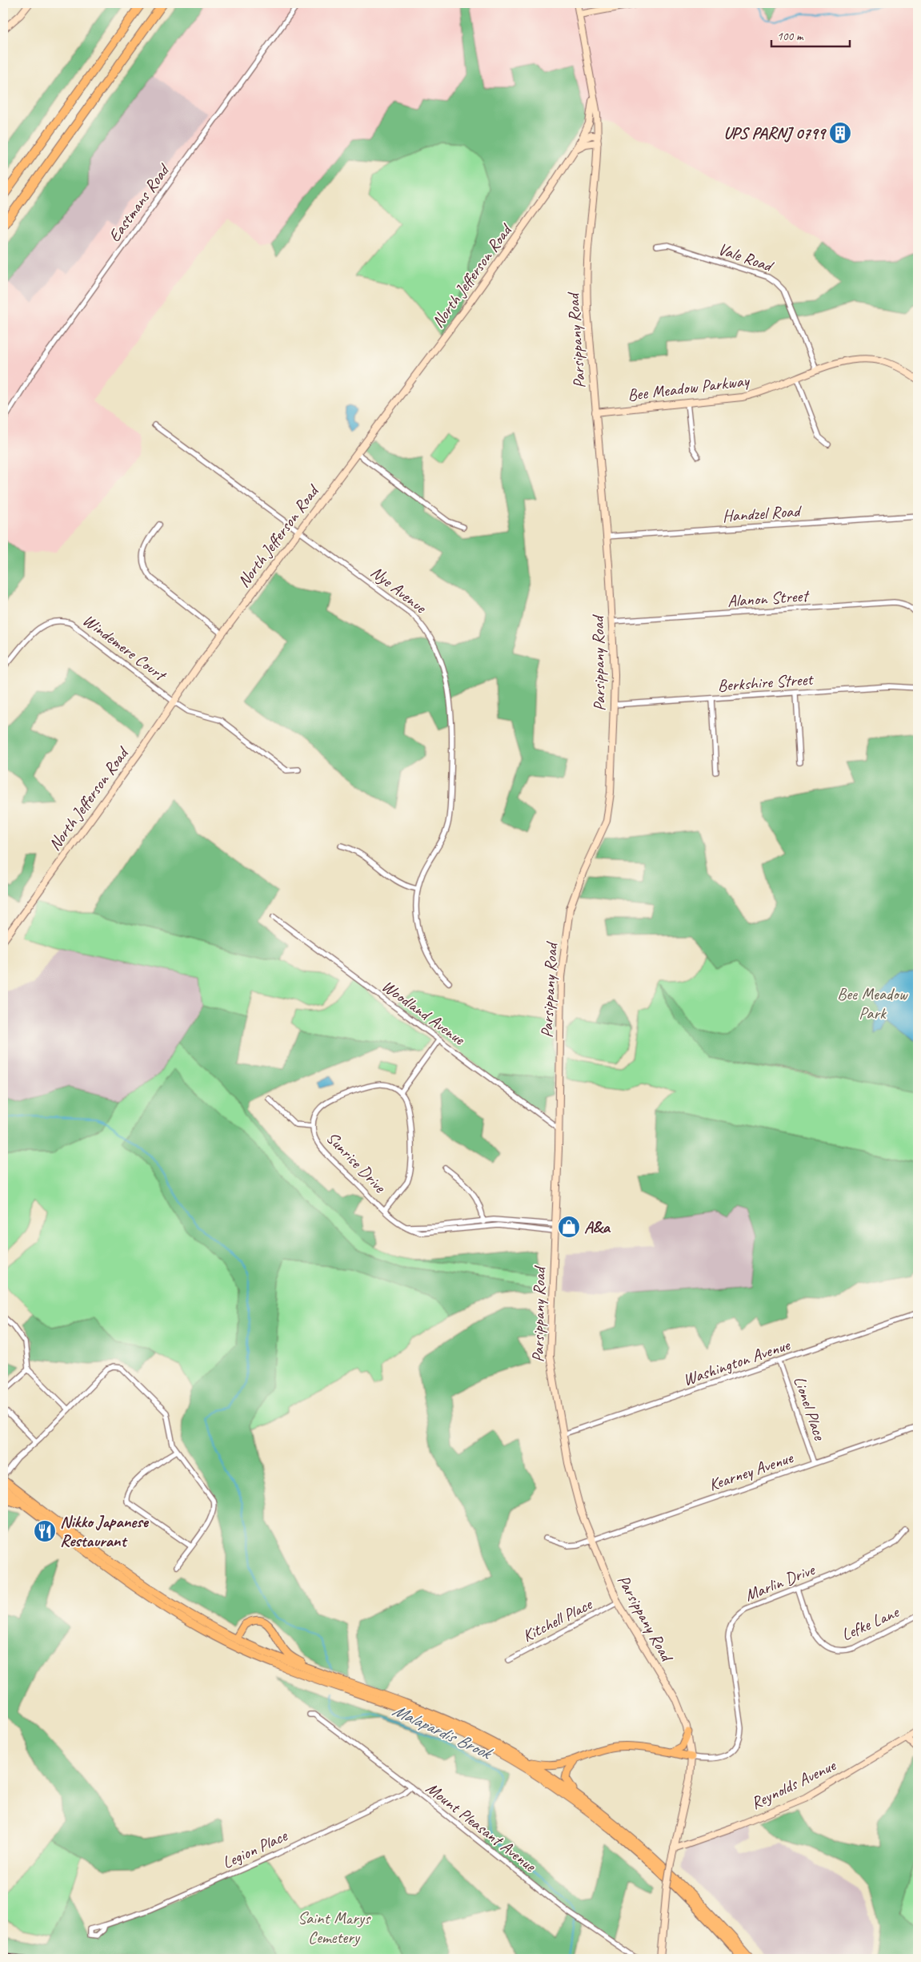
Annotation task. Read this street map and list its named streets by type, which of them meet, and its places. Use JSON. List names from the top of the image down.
{
  "streets": {
    "main road": [
      "North Jefferson Road",
      "Parsippany Road",
      "Bee Meadow Parkway",
      "Reynolds Avenue"
    ],
    "street": [
      "Eastmans Road",
      "Vale Road",
      "Handzel Road",
      "Nye Avenue",
      "Alanon Street",
      "Windemere Court",
      "Berkshire Street",
      "Woodland Avenue",
      "Sunrise Drive",
      "Washington Avenue",
      "Lionel Place",
      "Kearney Avenue",
      "Marlin Drive",
      "Kitchell Place",
      "Lefke Lane",
      "Mount Pleasant Avenue",
      "Legion Place"
    ]
  },
  "crossings": [
    ["Vale Road", "Bee Meadow Parkway"],
    ["North Jefferson Road", "Parsippany Road"],
    ["North Jefferson Road", "Nye Avenue"],
    ["North Jefferson Road", "Windemere Court"],
    ["Parsippany Road", "Bee Meadow Parkway"],
    ["Parsippany Road", "Handzel Road"],
    ["Parsippany Road", "Alanon Street"],
    ["Parsippany Road", "Berkshire Street"],
    ["Parsippany Road", "Woodland Avenue"],
    ["Parsippany Road", "Sunrise Drive"],
    ["Parsippany Road", "Washington Avenue"],
    ["Parsippany Road", "Kearney Avenue"],
    ["Parsippany Road", "Marlin Drive"],
    ["Parsippany Road", "Kitchell Place"],
    ["Parsippany Road", "Reynolds Avenue"],
    ["Washington Avenue", "Lionel Place"],
    ["Lionel Place", "Kearney Avenue"],
    ["Marlin Drive", "Lefke Lane"],
    ["Mount Pleasant Avenue", "Legion Place"]
  ],
  "water": ["Malapardis Brook"],
  "parks": ["Bee Meadow Park", "Saint Marys Cemetery"],
  "places": {
    "building": ["UPS PARNJ 0799"],
    "shop": ["A&a"],
    "restaurant": ["Nikko Japanese Restaurant"]
  },
  "scale_bar": "100 m"
}
